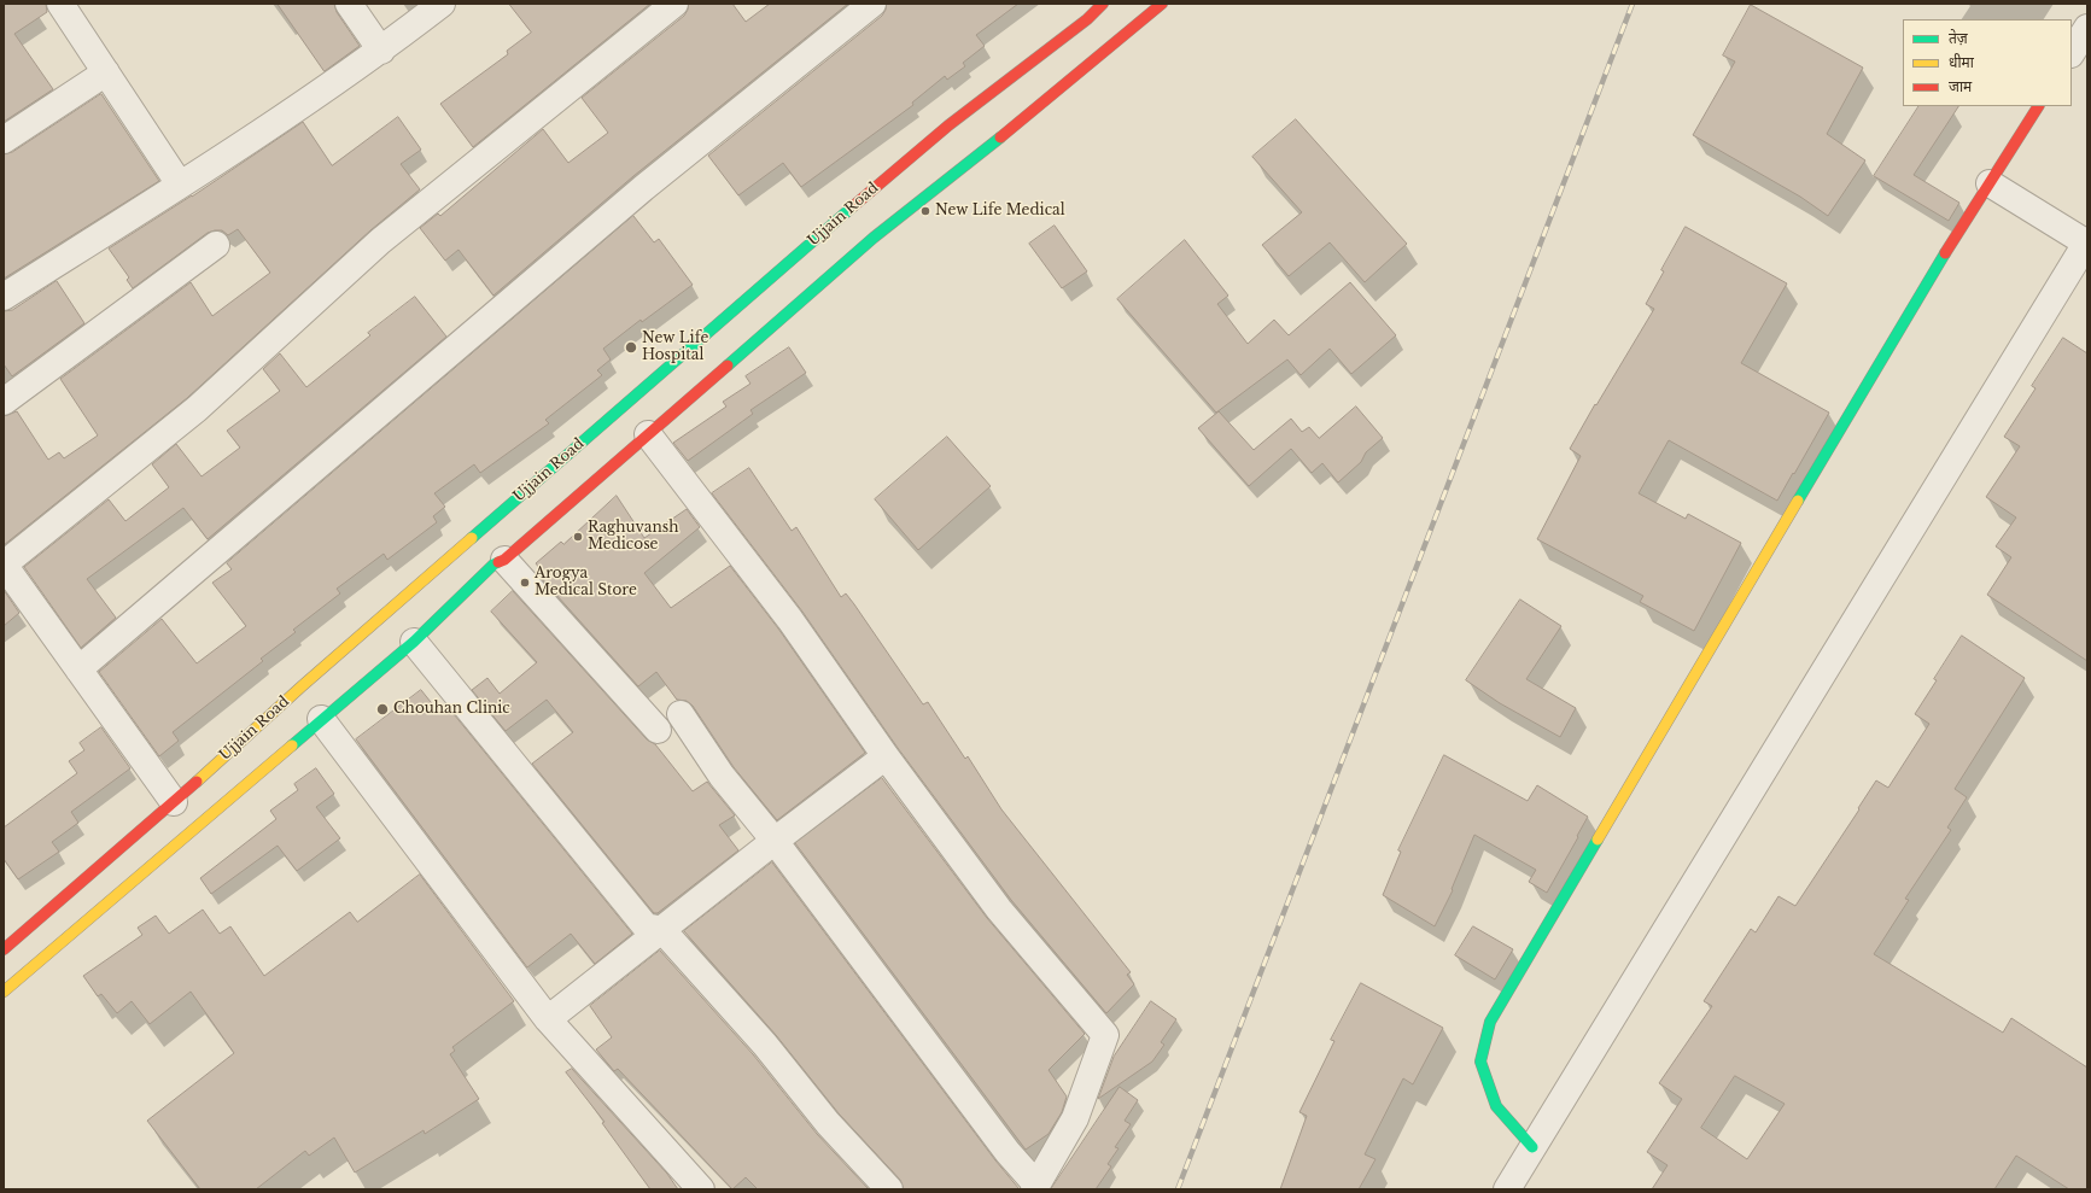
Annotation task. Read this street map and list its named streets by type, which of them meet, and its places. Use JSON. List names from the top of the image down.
{
  "streets": {
    "main road": ["Ujjain Road"]
  },
  "places": [
    "New Life Medical",
    "New Life Hospital",
    "Raghuvansh Medicose",
    "Arogya Medical Store",
    "Chouhan Clinic"
  ],
  "legend": ["तेज़", "धीमा", "जाम"]
}
